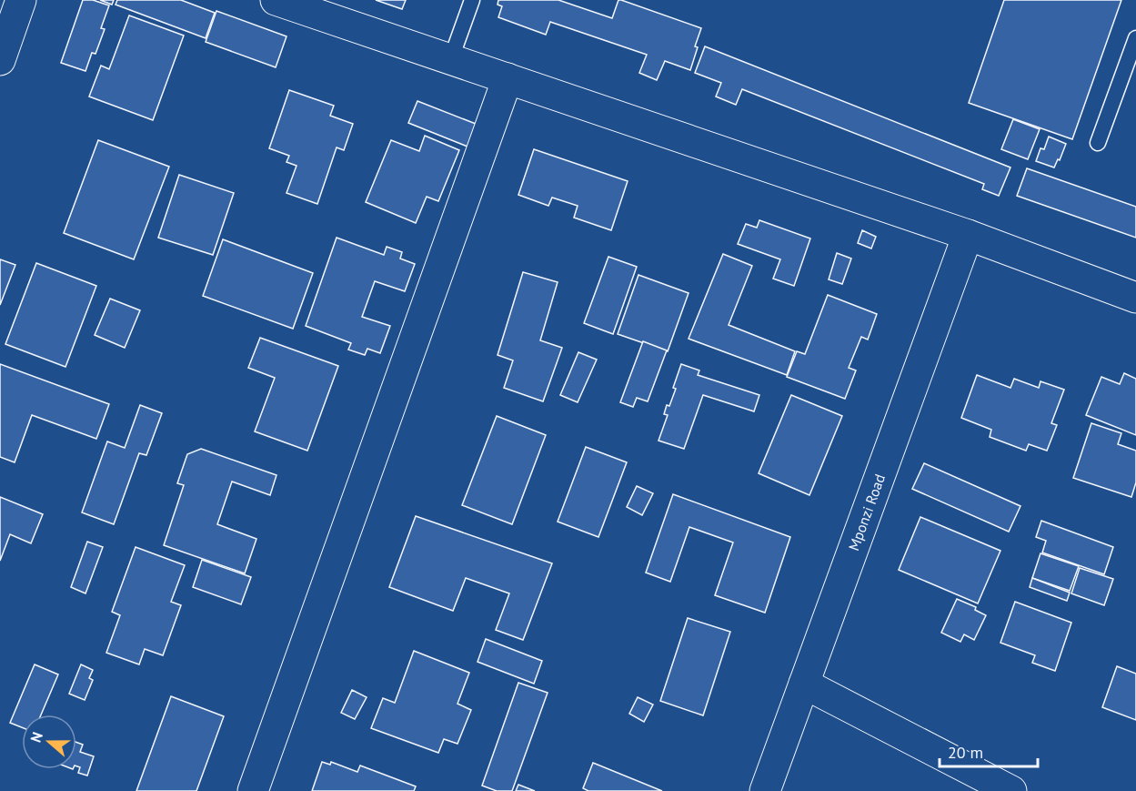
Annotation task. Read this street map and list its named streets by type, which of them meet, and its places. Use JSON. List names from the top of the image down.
{
  "streets": {
    "street": ["Mponzi Road"]
  },
  "scale_bar": "20 m",
  "north": "left"
}
